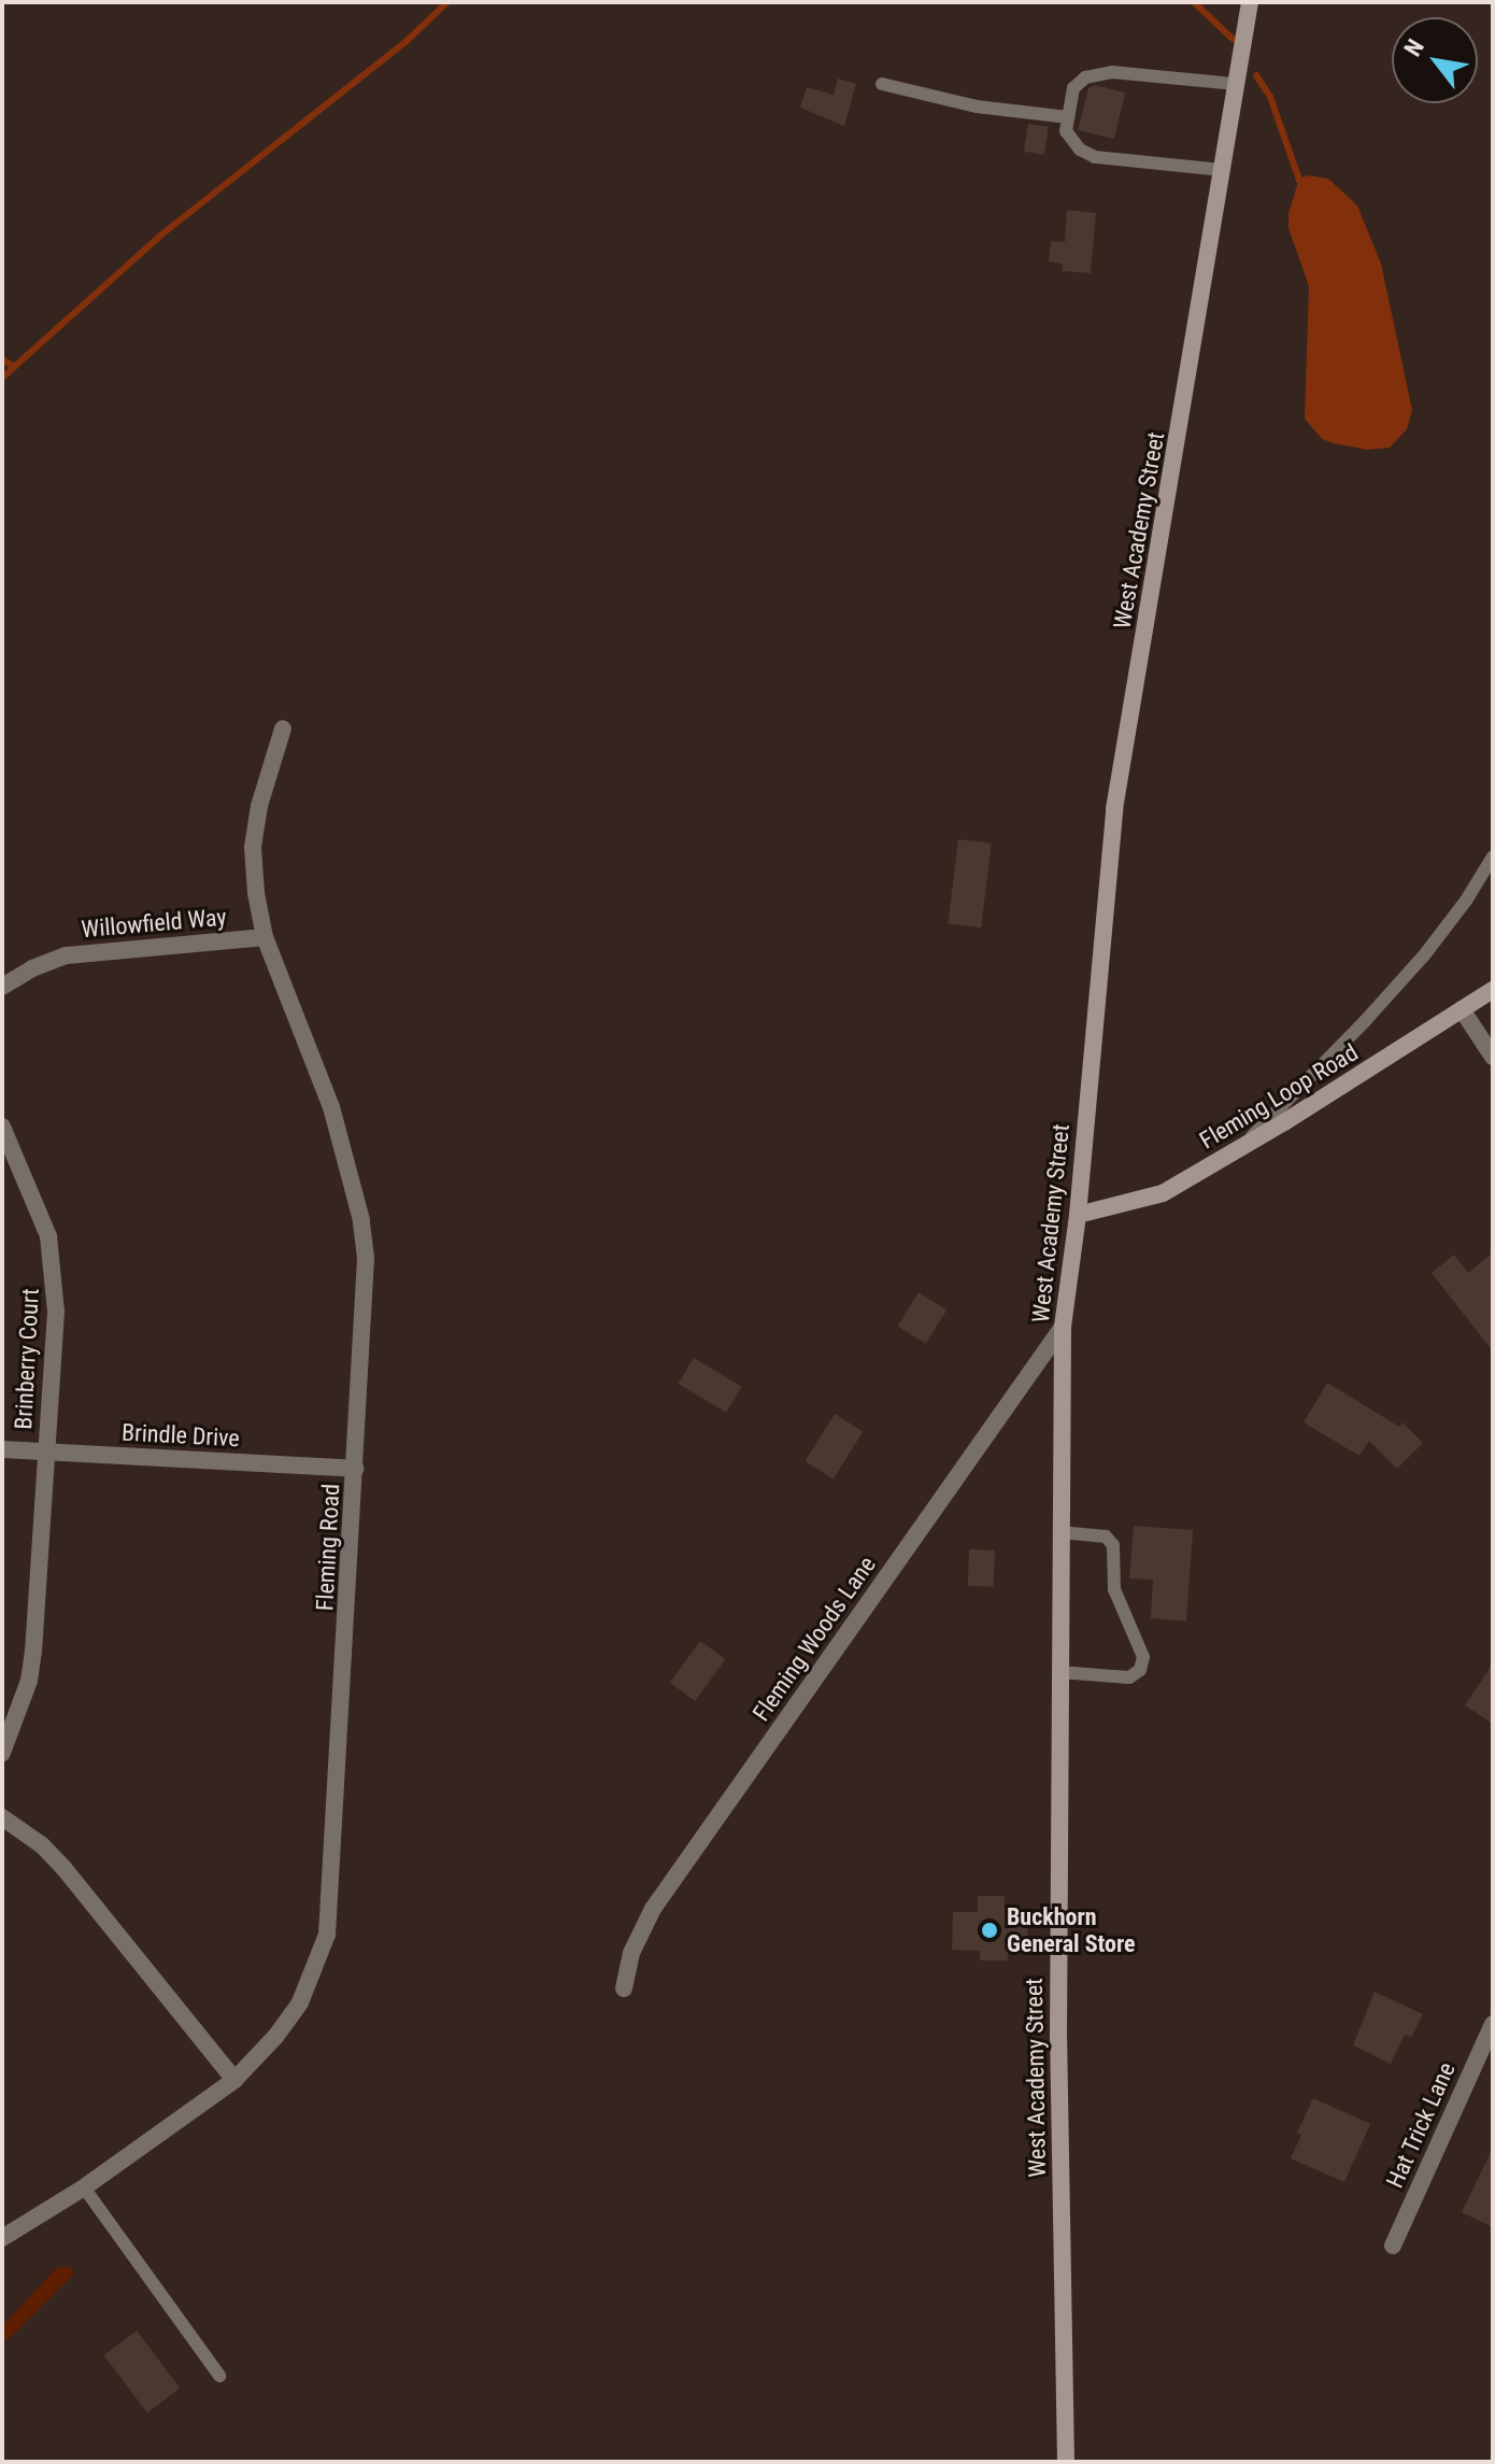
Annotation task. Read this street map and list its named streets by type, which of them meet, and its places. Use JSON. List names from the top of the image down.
{
  "streets": {
    "main road": ["West Academy Street", "Fleming Loop Road"],
    "street": [
      "Willowfield Way",
      "Brinberry Court",
      "Brindle Drive",
      "Fleming Road",
      "Fleming Woods Lane",
      "Hat Trick Lane"
    ]
  },
  "crossings": [
    ["West Academy Street", "Fleming Loop Road"],
    ["West Academy Street", "Fleming Woods Lane"],
    ["Willowfield Way", "Fleming Road"],
    ["Brinberry Court", "Brindle Drive"],
    ["Brindle Drive", "Fleming Road"]
  ],
  "places": ["Buckhorn General Store"],
  "north": "top left"
}
